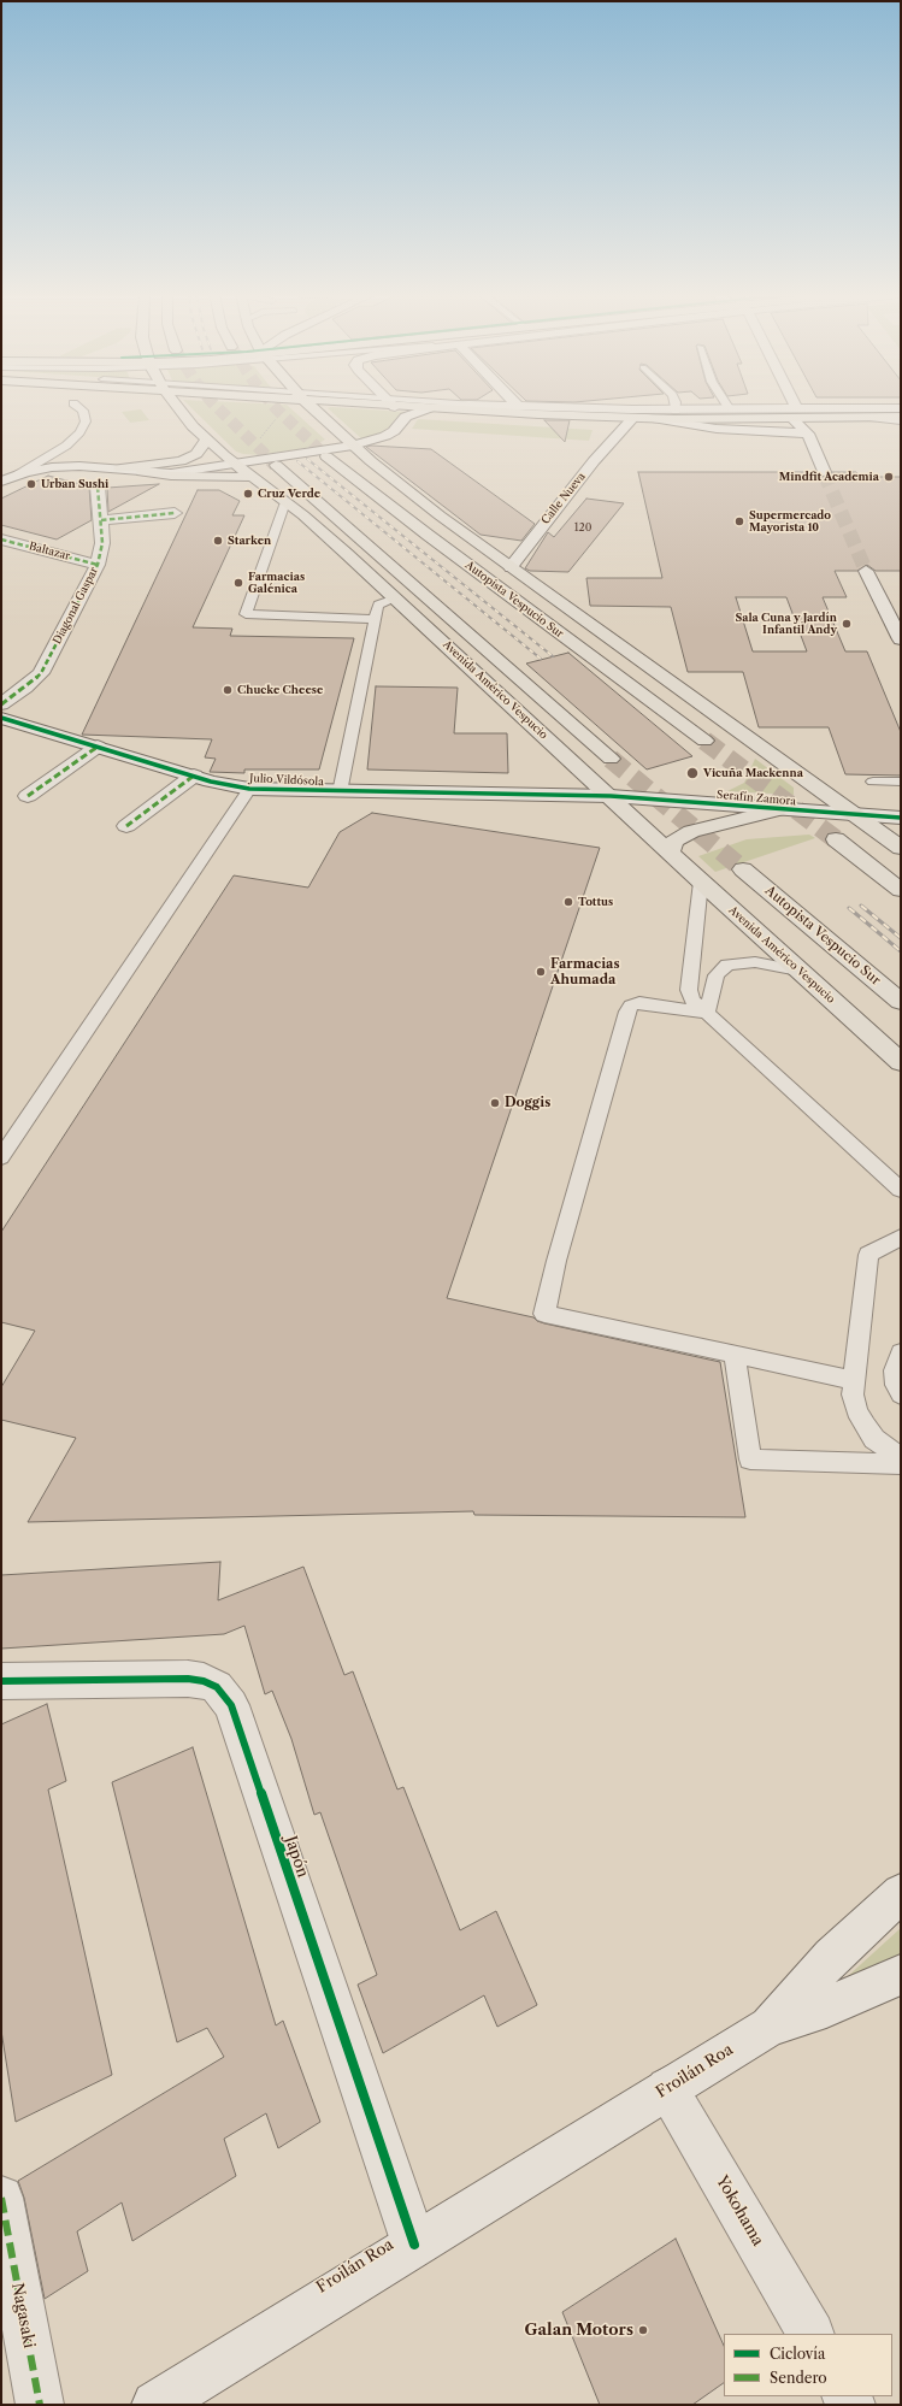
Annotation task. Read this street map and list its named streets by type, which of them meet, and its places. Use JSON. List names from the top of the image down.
{
  "streets": {
    "main road": ["Autopista Vespucio Sur", "Avenida Américo Vespucio"],
    "street": [
      "Calle Nueva",
      "Baltazar",
      "Diagonal Gaspar",
      "Julio Vildósola",
      "Serafín Zamora",
      "Japón",
      "Froilán Roa",
      "Yokohama",
      "Nagasaki"
    ]
  },
  "crossings": [
    ["Baltazar", "Diagonal Gaspar"],
    ["Diagonal Gaspar", "Julio Vildósola"],
    ["Avenida Américo Vespucio", "Julio Vildósola"],
    ["Avenida Américo Vespucio", "Serafín Zamora"],
    ["Julio Vildósola", "Serafín Zamora"],
    ["Japón", "Froilán Roa"],
    ["Froilán Roa", "Yokohama"]
  ],
  "places": [
    "Mindfit Academia",
    "Urban Sushi",
    "Cruz Verde",
    "Supermercado Mayorista 10",
    "Starken",
    "Farmacias Galénica",
    "Sala Cuna y Jardín Infantil Andy",
    "Chucke Cheese",
    "Vicuña Mackenna",
    "Tottus",
    "Farmacias Ahumada",
    "Doggis",
    "Galan Motors"
  ],
  "house_numbers": ["120"],
  "legend": ["Ciclovía", "Sendero"]
}
